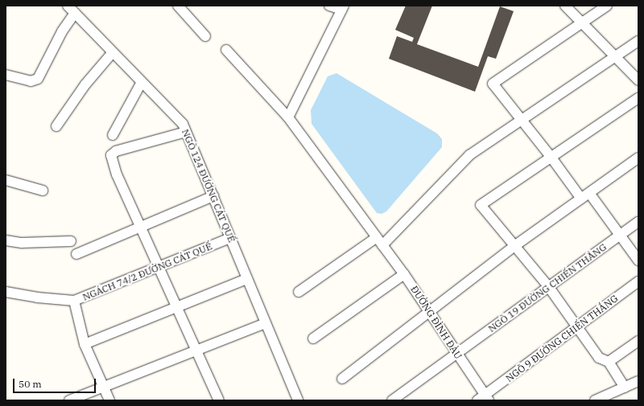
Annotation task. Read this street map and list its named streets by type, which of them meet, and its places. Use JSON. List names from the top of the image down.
{
  "streets": {
    "street": [
      "NGÕ 124 ĐƯỜNG CÁT QUẾ",
      "NGÁCH 74/2 ĐƯỜNG CÁT QUẾ",
      "NGÕ 19 ĐƯỜNG CHIẾN THẮNG",
      "ĐƯỜNG ĐÌNH ĐÀU",
      "NGÕ 9 ĐƯỜNG CHIẾN THẮNG"
    ]
  },
  "crossings": [
    ["NGÕ 124 ĐƯỜNG CÁT QUẾ", "NGÁCH 74/2 ĐƯỜNG CÁT QUẾ"],
    ["NGÕ 19 ĐƯỜNG CHIẾN THẮNG", "ĐƯỜNG ĐÌNH ĐÀU"],
    ["ĐƯỜNG ĐÌNH ĐÀU", "NGÕ 9 ĐƯỜNG CHIẾN THẮNG"]
  ],
  "scale_bar": "50 m"
}
